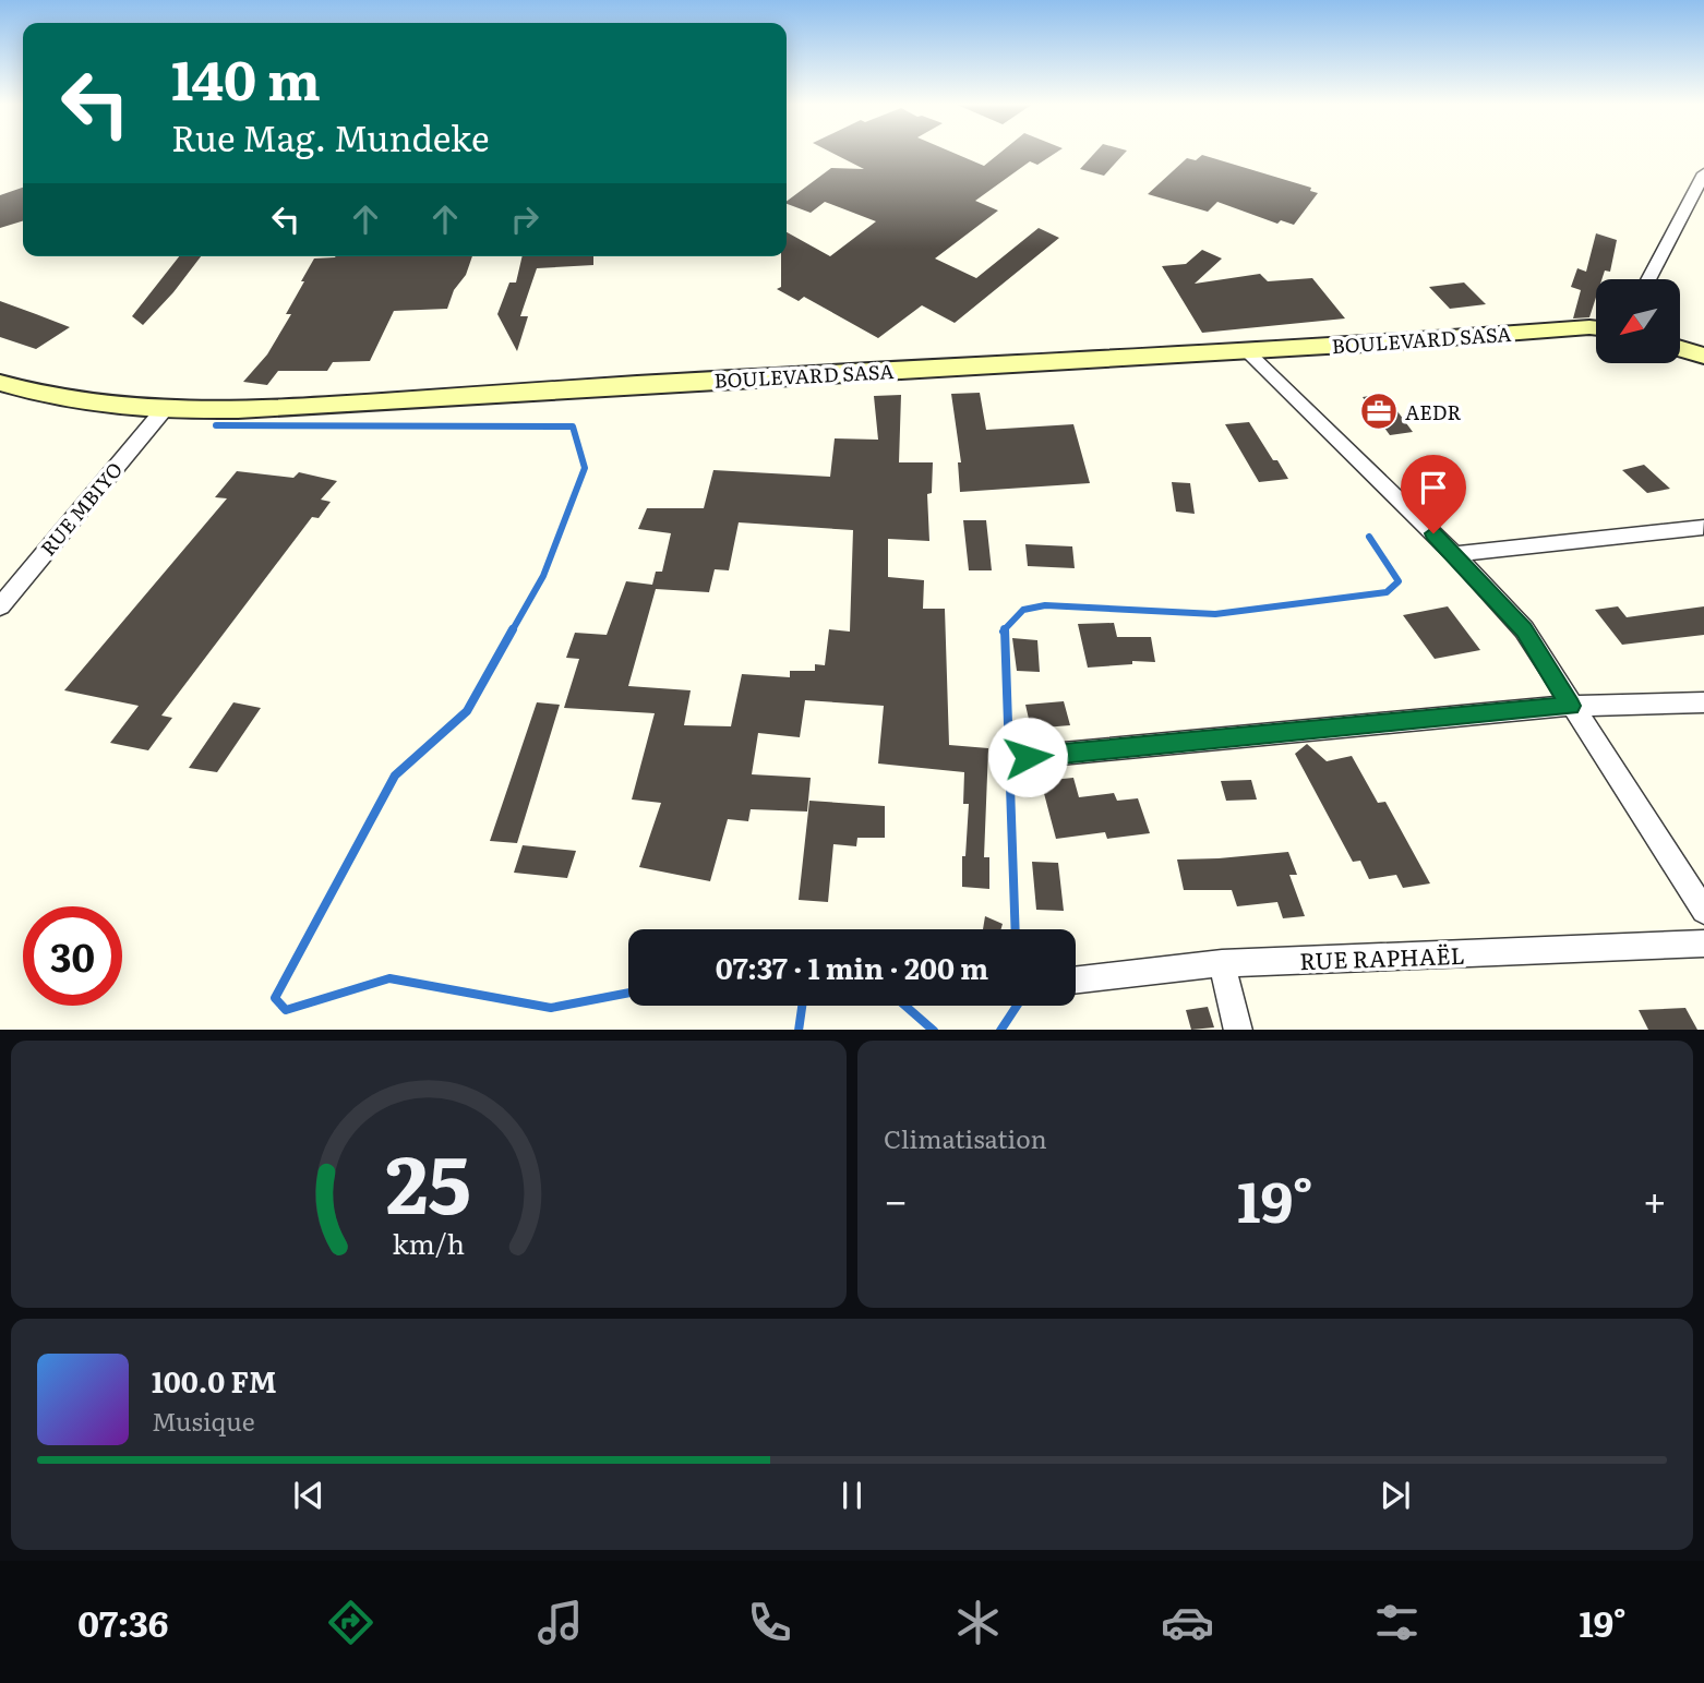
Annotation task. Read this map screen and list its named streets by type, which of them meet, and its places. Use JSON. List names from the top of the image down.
{
  "streets": {
    "street": ["BOULEVARD SASA", "RUE MBIYO", "RUE RAPHAËL"]
  },
  "crossings": [
    ["BOULEVARD SASA", "RUE MBIYO"]
  ],
  "places": {
    "office": ["AEDR"]
  },
  "north": "bottom left",
  "page": {
    "turn": ["140 m", "Rue Mag. Mundeke"],
    "limit": "30",
    "trip": "07:37 · 1 min · 200 m",
    "tile": "Climatisation",
    "heat": ["−", "19°", "+"],
    "song": ["100.0 FM", "Musique"],
    "tabs": ["07:36", "19°"],
    "gauge": ["25", "km/h"]
  }
}
